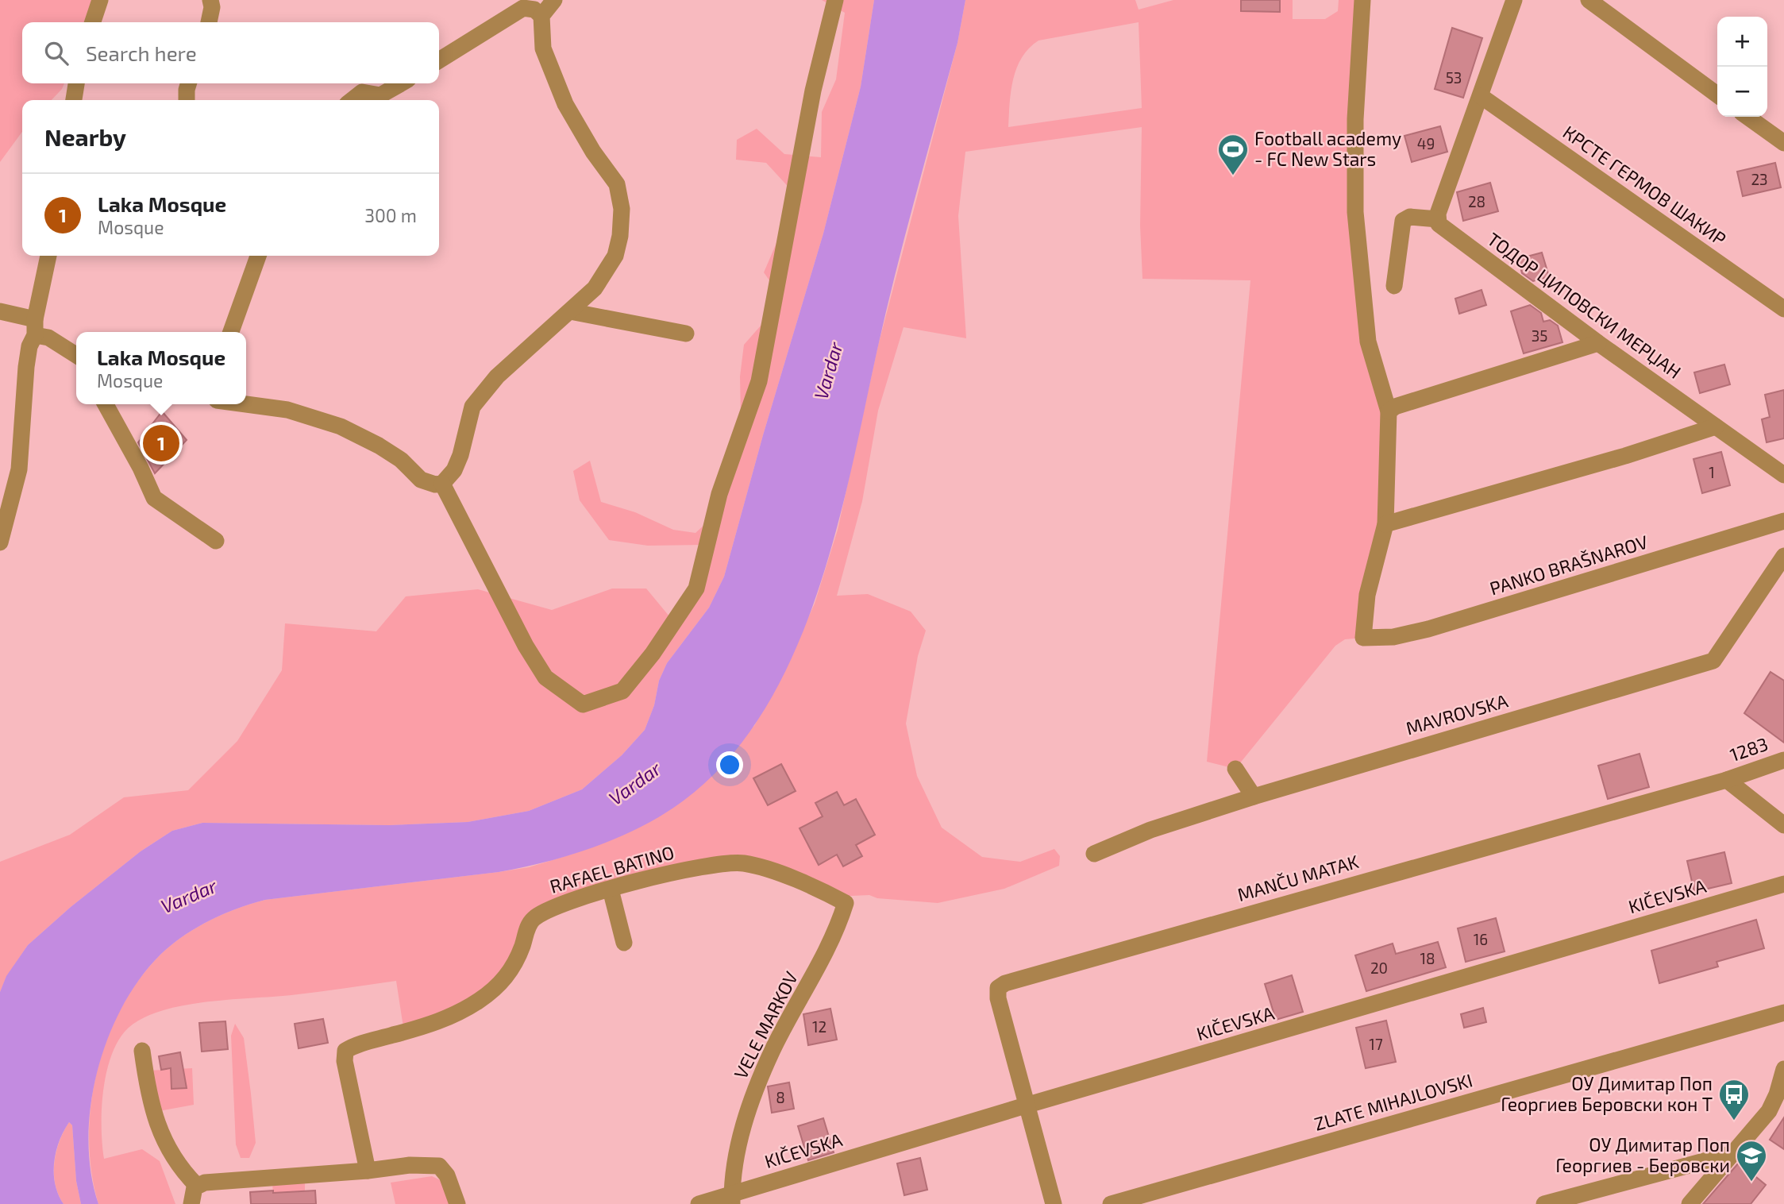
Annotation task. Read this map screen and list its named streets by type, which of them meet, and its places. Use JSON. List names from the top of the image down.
{
  "streets": {
    "street": [
      "КРСТЕ ГЕРМОВ ШАКИР",
      "ТОДОР ЦИПОВСКИ МЕРЏАН",
      "PANKO BRAŠNAROV",
      "MAVROVSKA",
      "1283",
      "RAFAEL BATINO",
      "MANČU MATAK",
      "KIČEVSKA",
      "VELE MARKOV",
      "ZLATE MIHAJLOVSKI"
    ]
  },
  "crossings": [
    ["1283", "MANČU MATAK"],
    ["RAFAEL BATINO", "VELE MARKOV"],
    ["MANČU MATAK", "KIČEVSKA"],
    ["KIČEVSKA", "VELE MARKOV"]
  ],
  "water": ["Vardar"],
  "places": {
    "sports": ["Football academy - FC New Stars"],
    "bus stop": ["ОУ Димитар Поп Георгиев Беровски кон Т"],
    "school or university": ["ОУ Димитар Поп Георгиев - Беровски"]
  },
  "house_numbers": [
    "53",
    "49",
    "23",
    "28",
    "35",
    "1",
    "16",
    "18",
    "20",
    "12",
    "17",
    "8"
  ],
  "page": {
    "map_buttons": ["+", "−"],
    "search": "Search here",
    "heading": "Nearby",
    "list": [
      {
        "mark": "1",
        "name": "Laka Mosque",
        "note": "Mosque",
        "value": "300 m"
      }
    ],
    "popup": ["Laka Mosque", "Mosque"],
    "pins": "1"
  }
}
